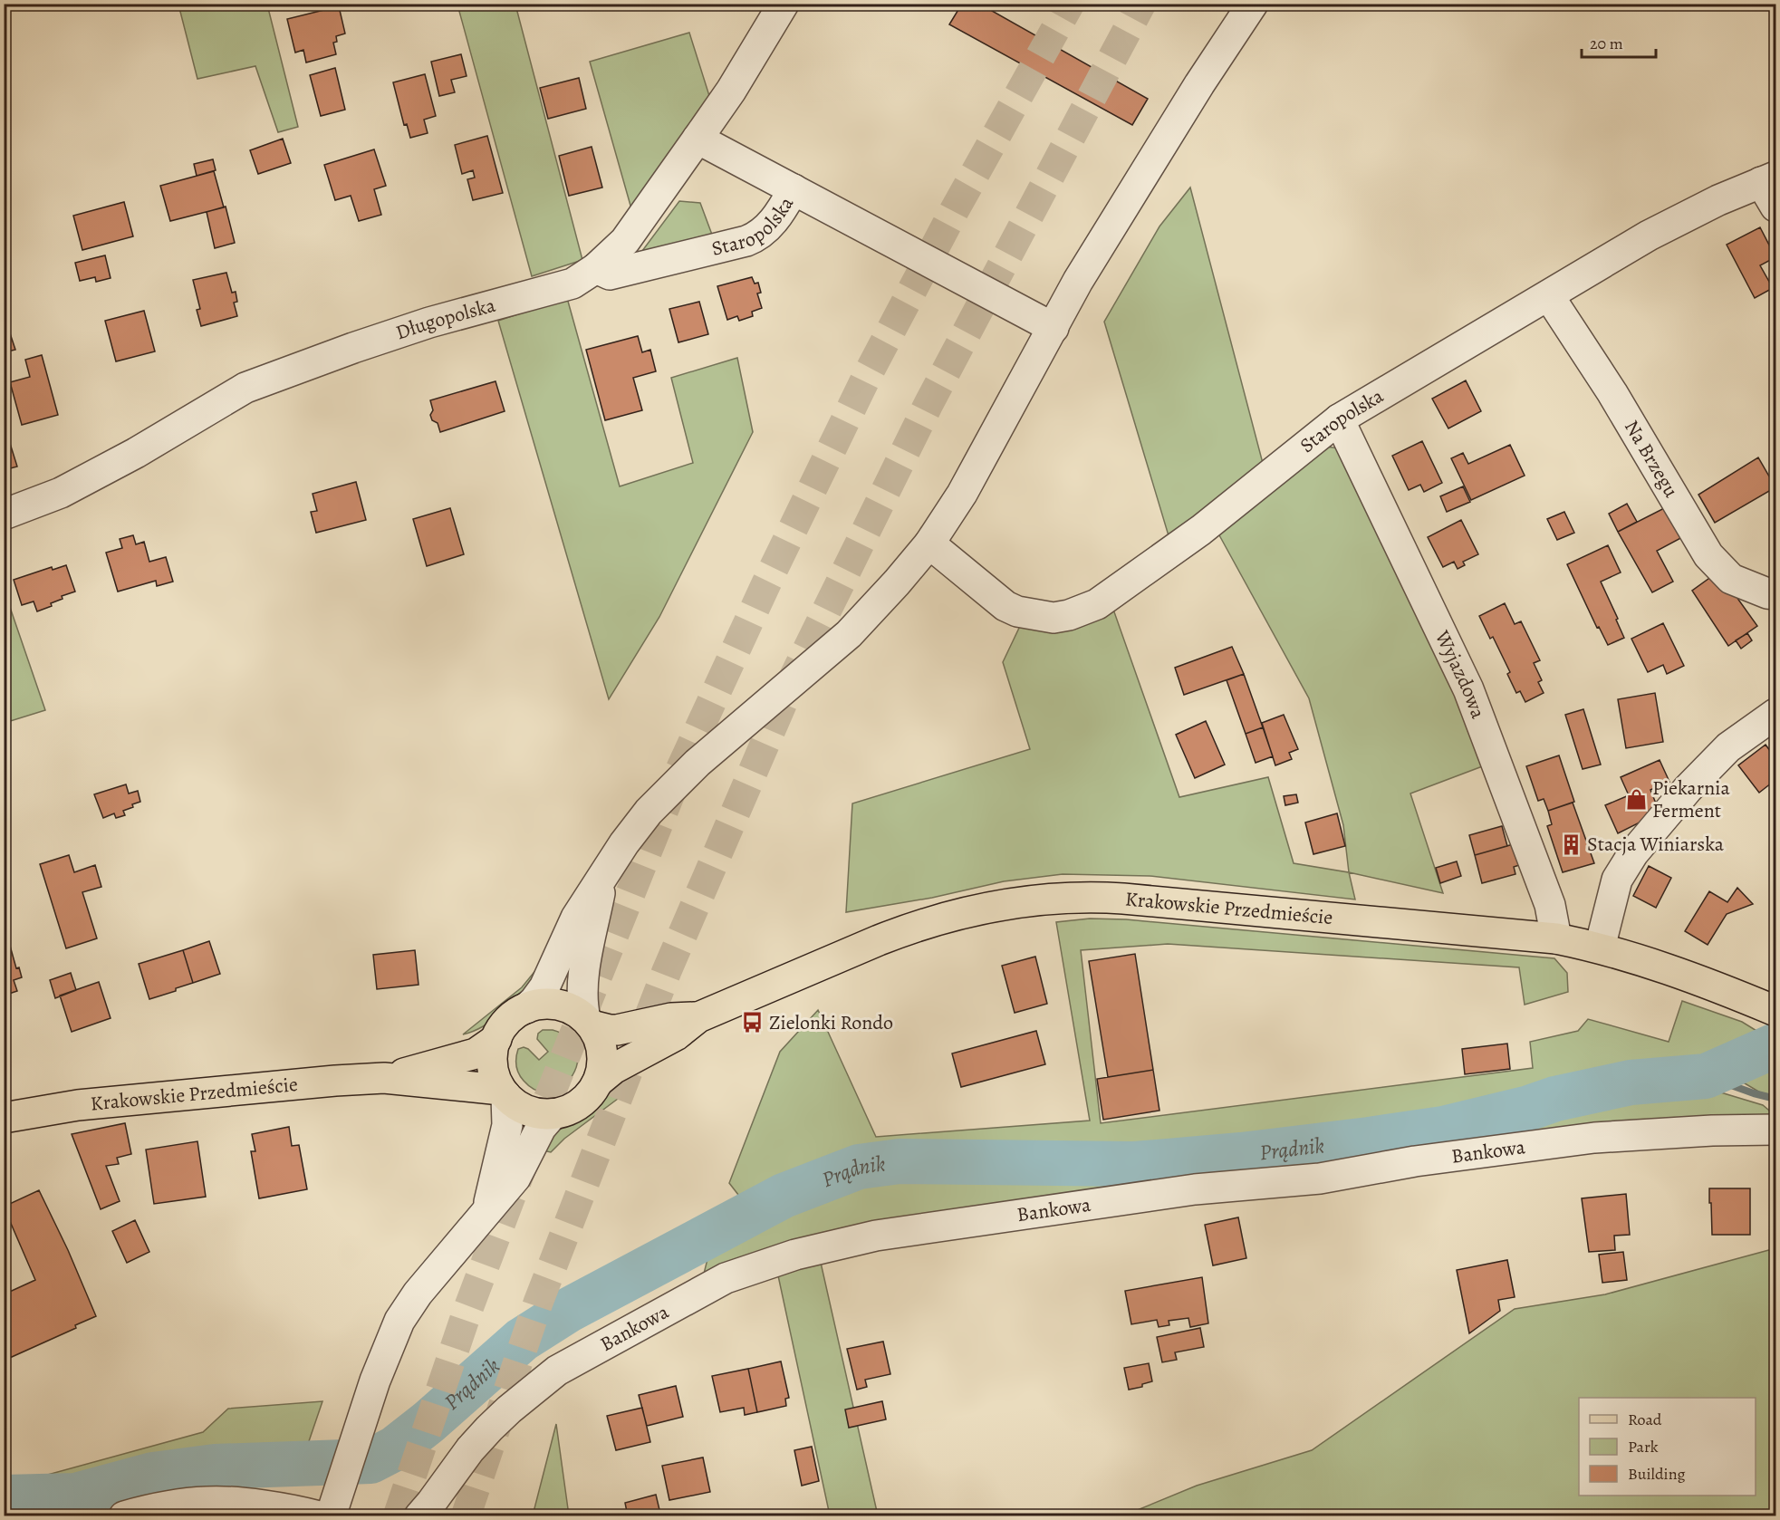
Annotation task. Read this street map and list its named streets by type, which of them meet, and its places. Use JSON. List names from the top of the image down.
{
  "streets": {
    "main road": ["Krakowskie Przedmieście"],
    "street": [
      "Staropolska",
      "Długopolska",
      "Na Brzegu",
      "Wyjazdowa",
      "Bankowa"
    ]
  },
  "crossings": [
    ["Staropolska", "Długopolska"],
    ["Staropolska", "Na Brzegu"],
    ["Staropolska", "Wyjazdowa"],
    ["Wyjazdowa", "Krakowskie Przedmieście"]
  ],
  "water": ["Prądnik"],
  "places": {
    "shop": ["Piekarnia Ferment"],
    "building": ["Stacja Winiarska"],
    "bus stop": ["Zielonki Rondo"]
  },
  "legend": ["Road", "Park", "Building"],
  "scale_bar": "20 m"
}
